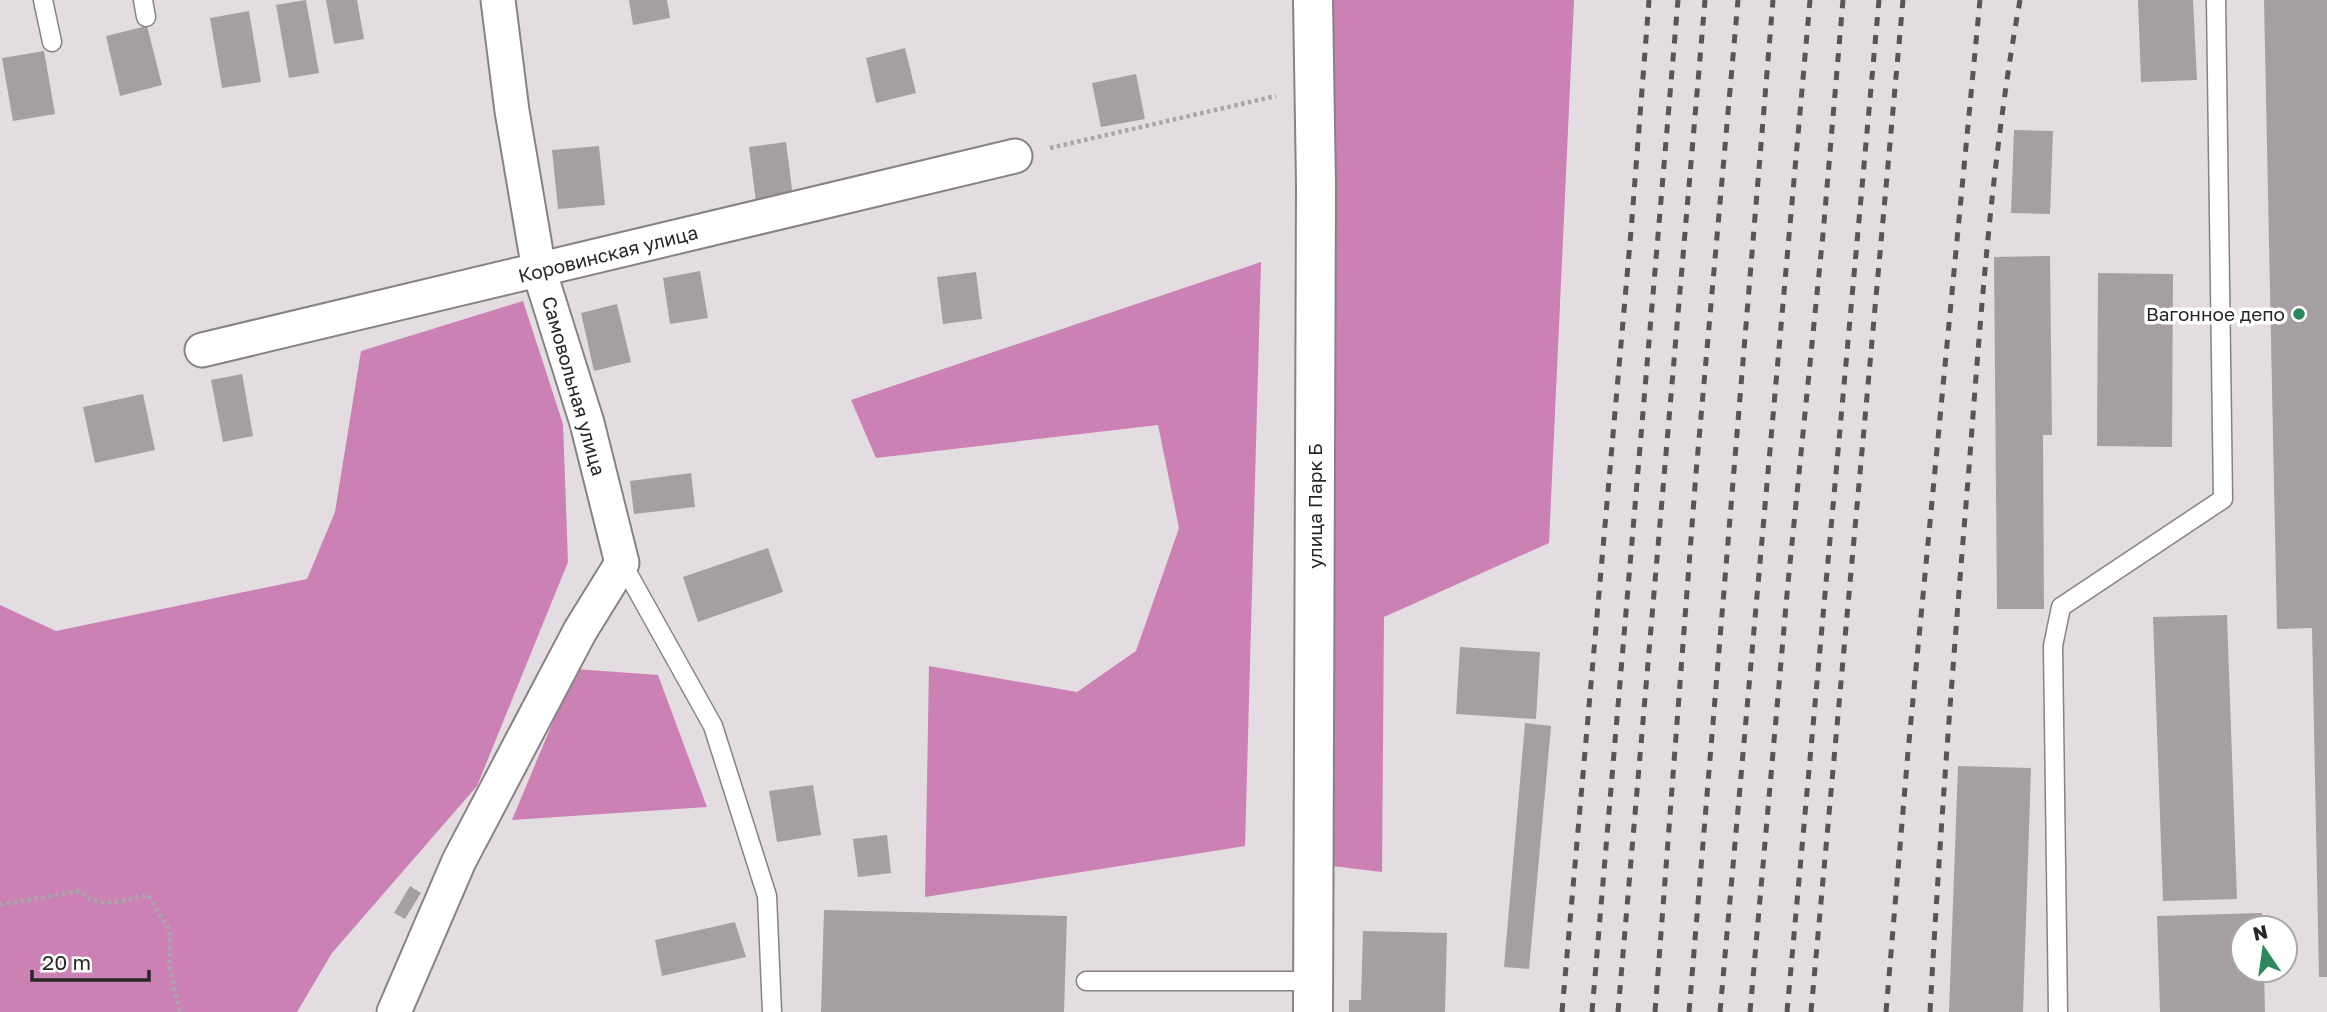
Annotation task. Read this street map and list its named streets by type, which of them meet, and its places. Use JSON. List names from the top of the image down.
{
  "streets": {
    "street": ["Коровинская улица", "Самовольная улица", "улица Парк Б"]
  },
  "crossings": [
    ["Коровинская улица", "Самовольная улица"]
  ],
  "places": ["Вагонное депо"],
  "scale_bar": "20 m",
  "north": "top"
}
